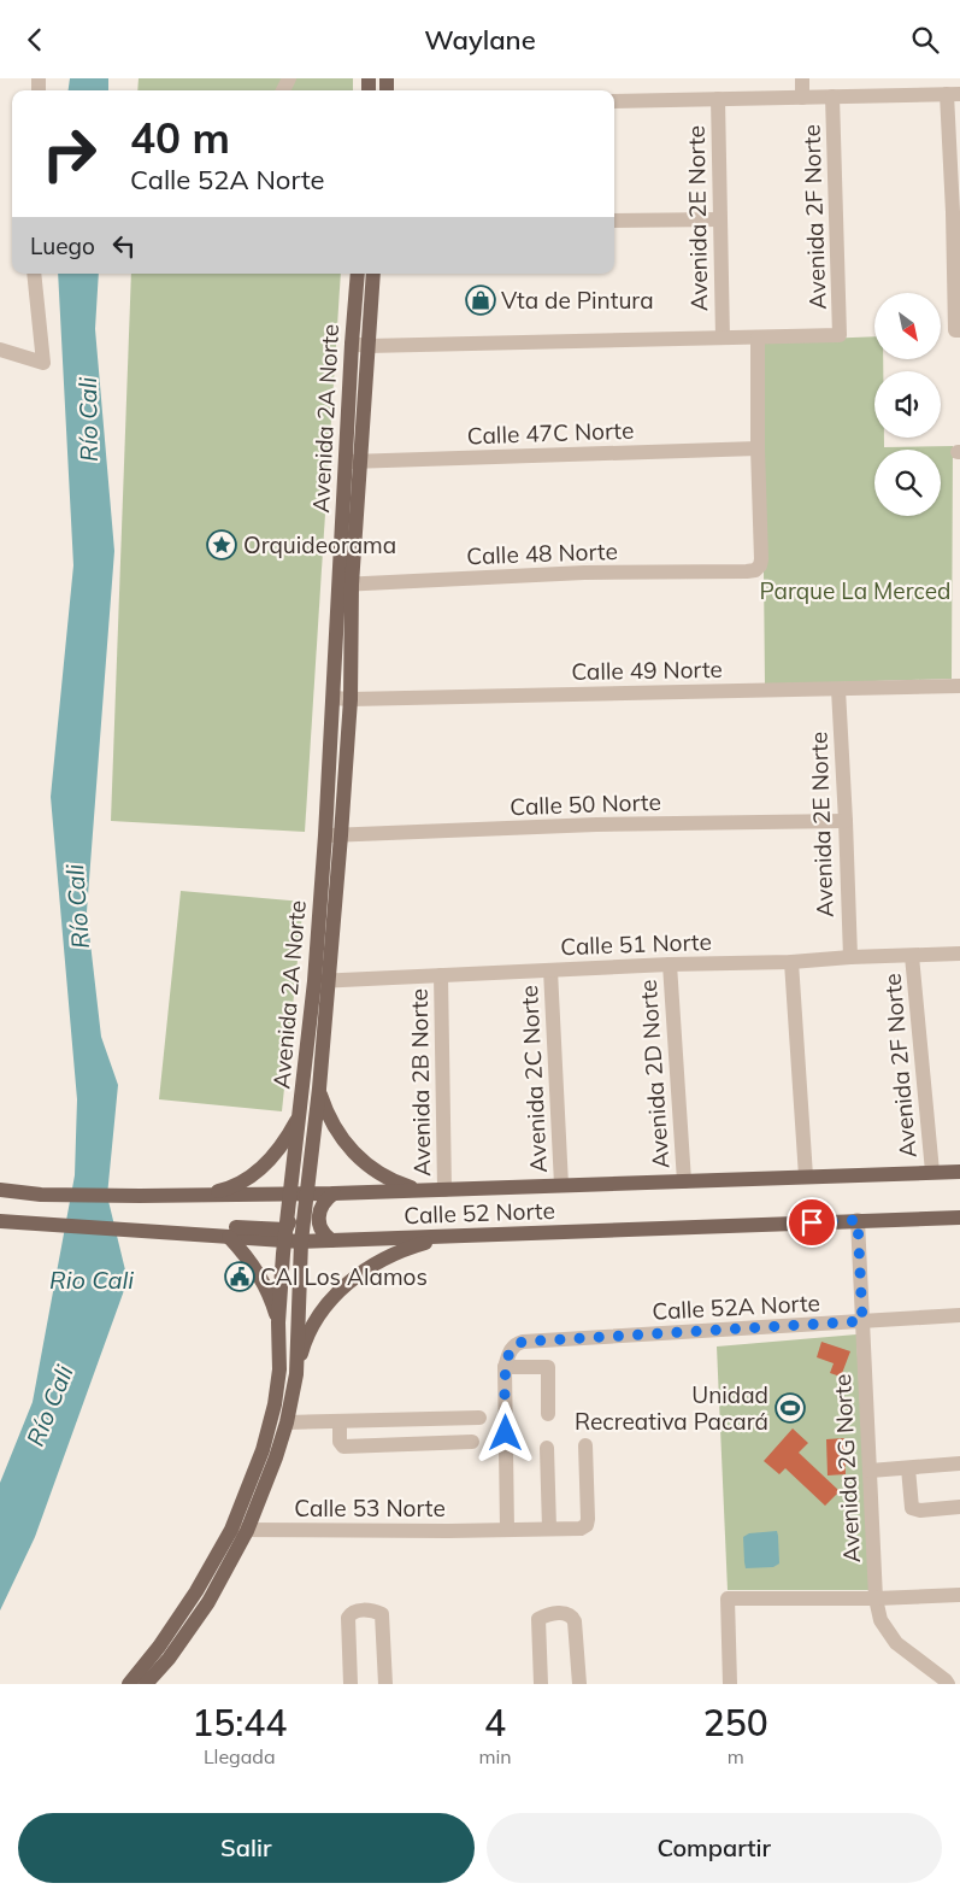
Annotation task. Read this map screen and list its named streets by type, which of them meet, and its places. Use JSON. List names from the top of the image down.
{
  "streets": {
    "main road": ["Avenida 2A Norte", "Calle 52 Norte"],
    "street": [
      "Avenida 2F Norte",
      "Avenida 2E Norte",
      "Calle 47C Norte",
      "Calle 48 Norte",
      "Calle 49 Norte",
      "Calle 50 Norte",
      "Calle 51 Norte",
      "Avenida 2D Norte",
      "Avenida 2C Norte",
      "Avenida 2B Norte",
      "Calle 52A Norte",
      "Avenida 2G Norte",
      "Calle 53 Norte"
    ]
  },
  "crossings": [
    ["Avenida 2F Norte", "Calle 51 Norte"],
    ["Avenida 2F Norte", "Calle 52 Norte"],
    ["Avenida 2E Norte", "Calle 49 Norte"],
    ["Avenida 2E Norte", "Calle 50 Norte"],
    ["Avenida 2E Norte", "Calle 51 Norte"],
    ["Avenida 2A Norte", "Calle 47C Norte"],
    ["Avenida 2A Norte", "Calle 48 Norte"],
    ["Avenida 2A Norte", "Calle 49 Norte"],
    ["Avenida 2A Norte", "Calle 50 Norte"],
    ["Avenida 2A Norte", "Calle 51 Norte"],
    ["Avenida 2A Norte", "Calle 52 Norte"],
    ["Avenida 2A Norte", "Calle 53 Norte"],
    ["Calle 47C Norte", "Calle 48 Norte"],
    ["Calle 51 Norte", "Avenida 2D Norte"],
    ["Calle 51 Norte", "Avenida 2C Norte"],
    ["Calle 51 Norte", "Avenida 2B Norte"],
    ["Avenida 2D Norte", "Calle 52 Norte"],
    ["Avenida 2C Norte", "Calle 52 Norte"],
    ["Avenida 2B Norte", "Calle 52 Norte"],
    ["Calle 52 Norte", "Avenida 2G Norte"],
    ["Calle 52A Norte", "Avenida 2G Norte"]
  ],
  "water": ["Río Cali", "Rio Cali"],
  "parks": ["Parque La Merced"],
  "places": {
    "shop": ["Vta de Pintura"],
    "place": ["Orquideorama"],
    "public building": ["CAI Los Alamos"],
    "sports": ["Unidad Recreativa Pacará"]
  },
  "north": "bottom right",
  "page": {
    "header": "Waylane",
    "turn": ["40 m", "Calle 52A Norte"],
    "then": "Luego",
    "eta": [
      "15:44",
      "Llegada",
      "4",
      "min",
      "250",
      "m"
    ],
    "buttons": ["Salir", "Compartir"]
  }
}
